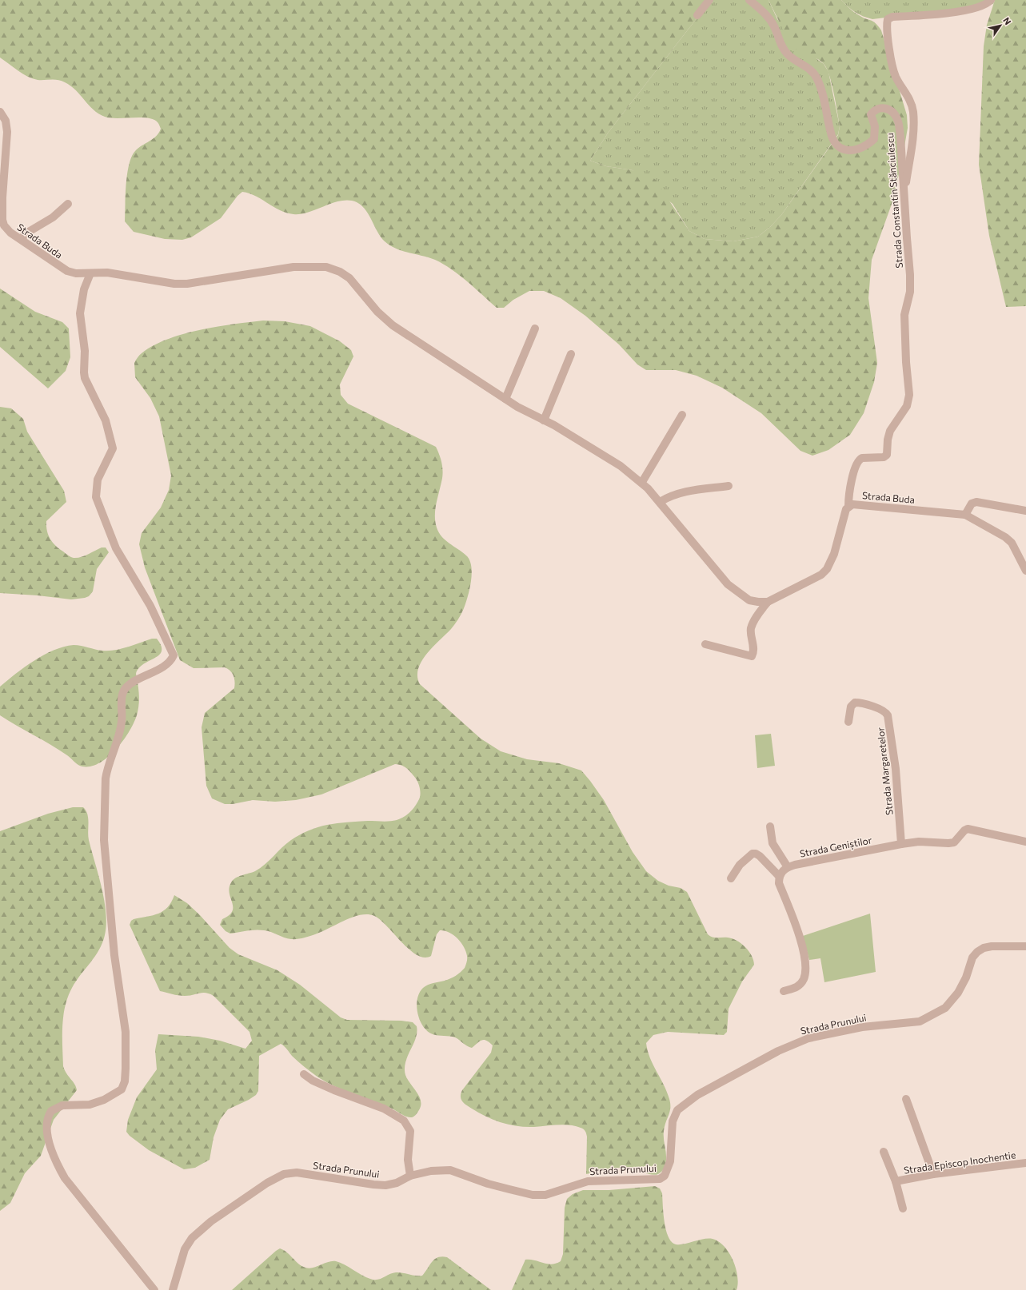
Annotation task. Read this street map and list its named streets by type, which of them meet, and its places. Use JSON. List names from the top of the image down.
{
  "streets": {
    "street": [
      "Strada Constantin Stănciulescu",
      "Strada Buda",
      "Strada Margaretelor",
      "Strada Geniștilor",
      "Strada Prunului",
      "Strada Episcop Inochentie"
    ]
  },
  "crossings": [
    ["Strada Constantin Stănciulescu", "Strada Buda"],
    ["Strada Margaretelor", "Strada Geniștilor"]
  ],
  "north": "top right"
}
